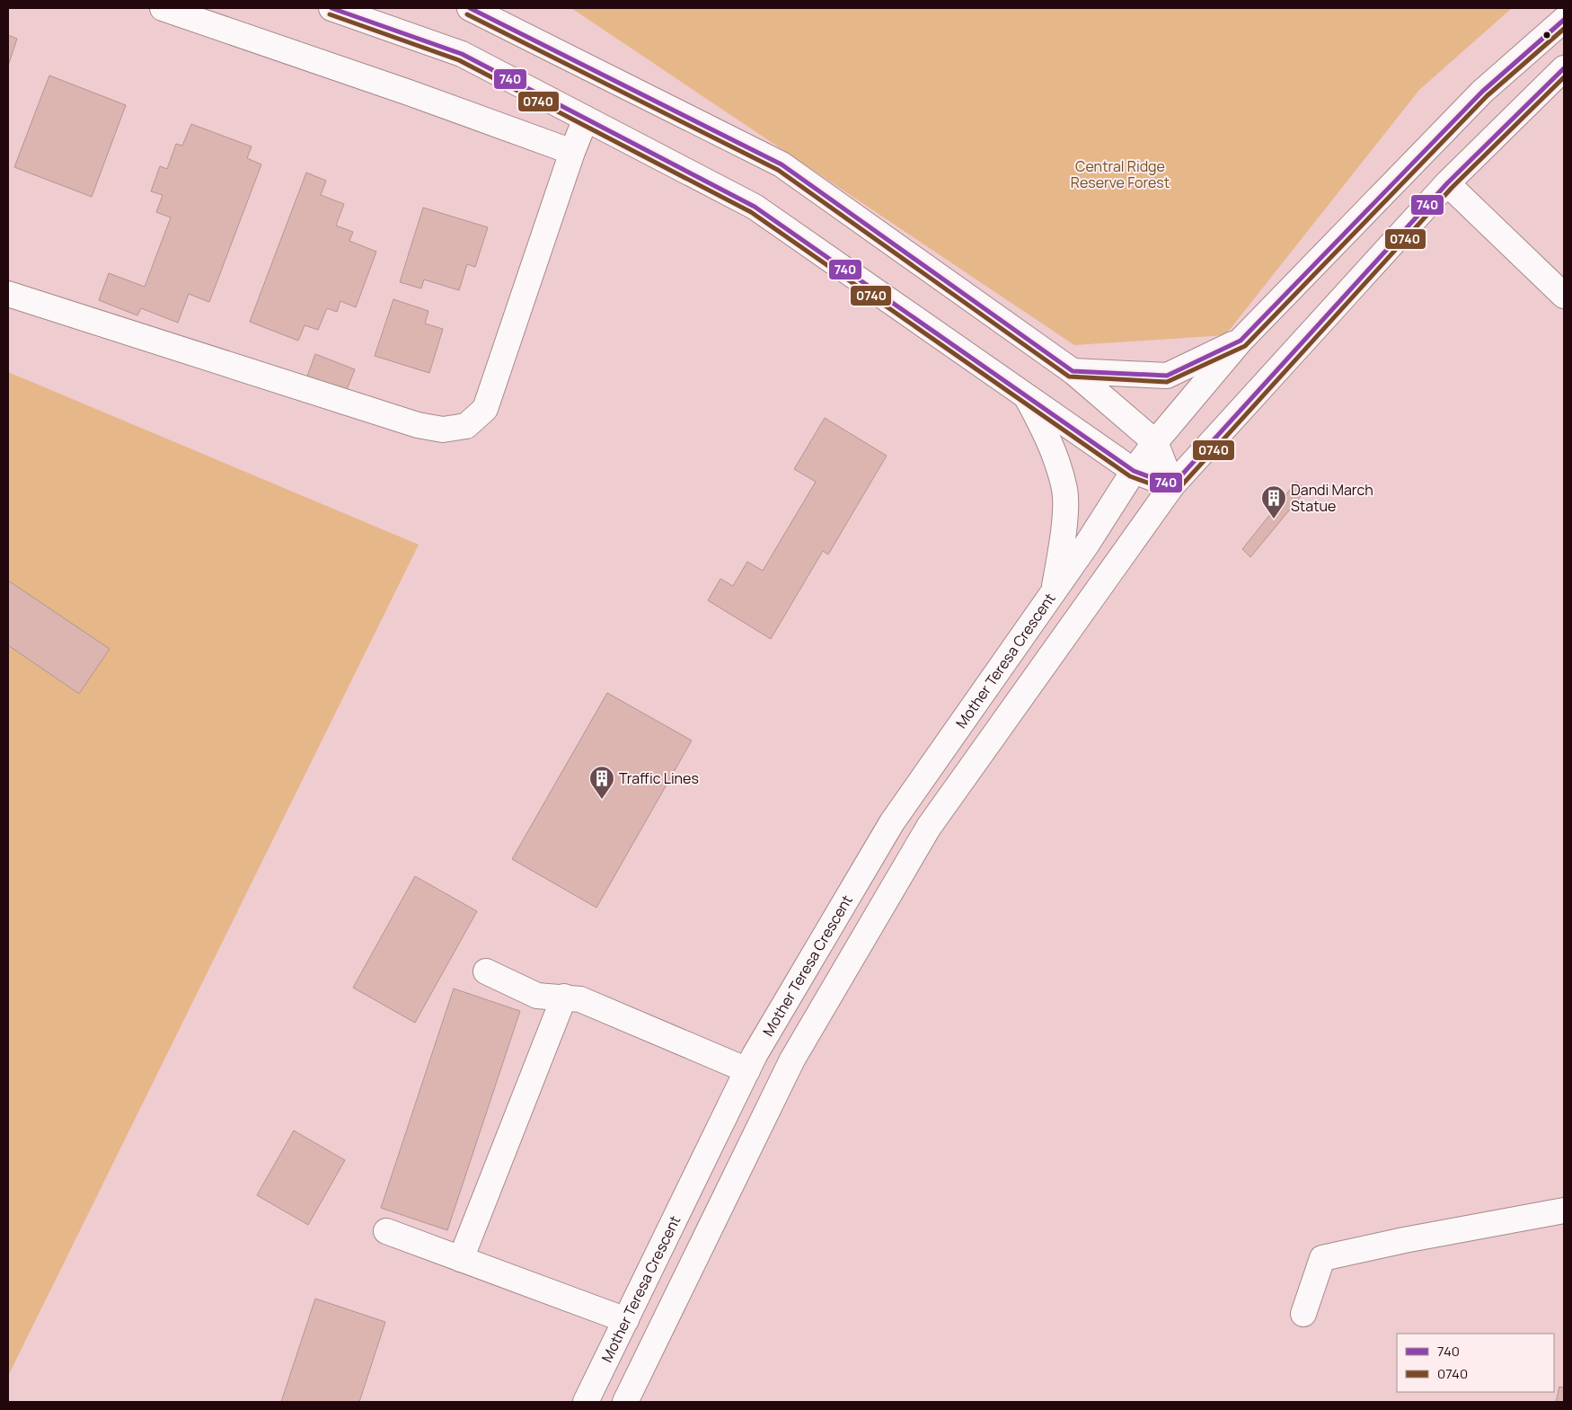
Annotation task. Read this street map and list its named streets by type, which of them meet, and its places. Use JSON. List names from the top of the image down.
{
  "streets": {
    "main road": ["Mother Teresa Crescent"]
  },
  "parks": ["Central Ridge Reserve Forest"],
  "places": {
    "building": ["Dandi March Statue", "Traffic Lines"]
  },
  "lines": ["transit line 740", "transit line 0740"],
  "legend": ["740", "0740"]
}
